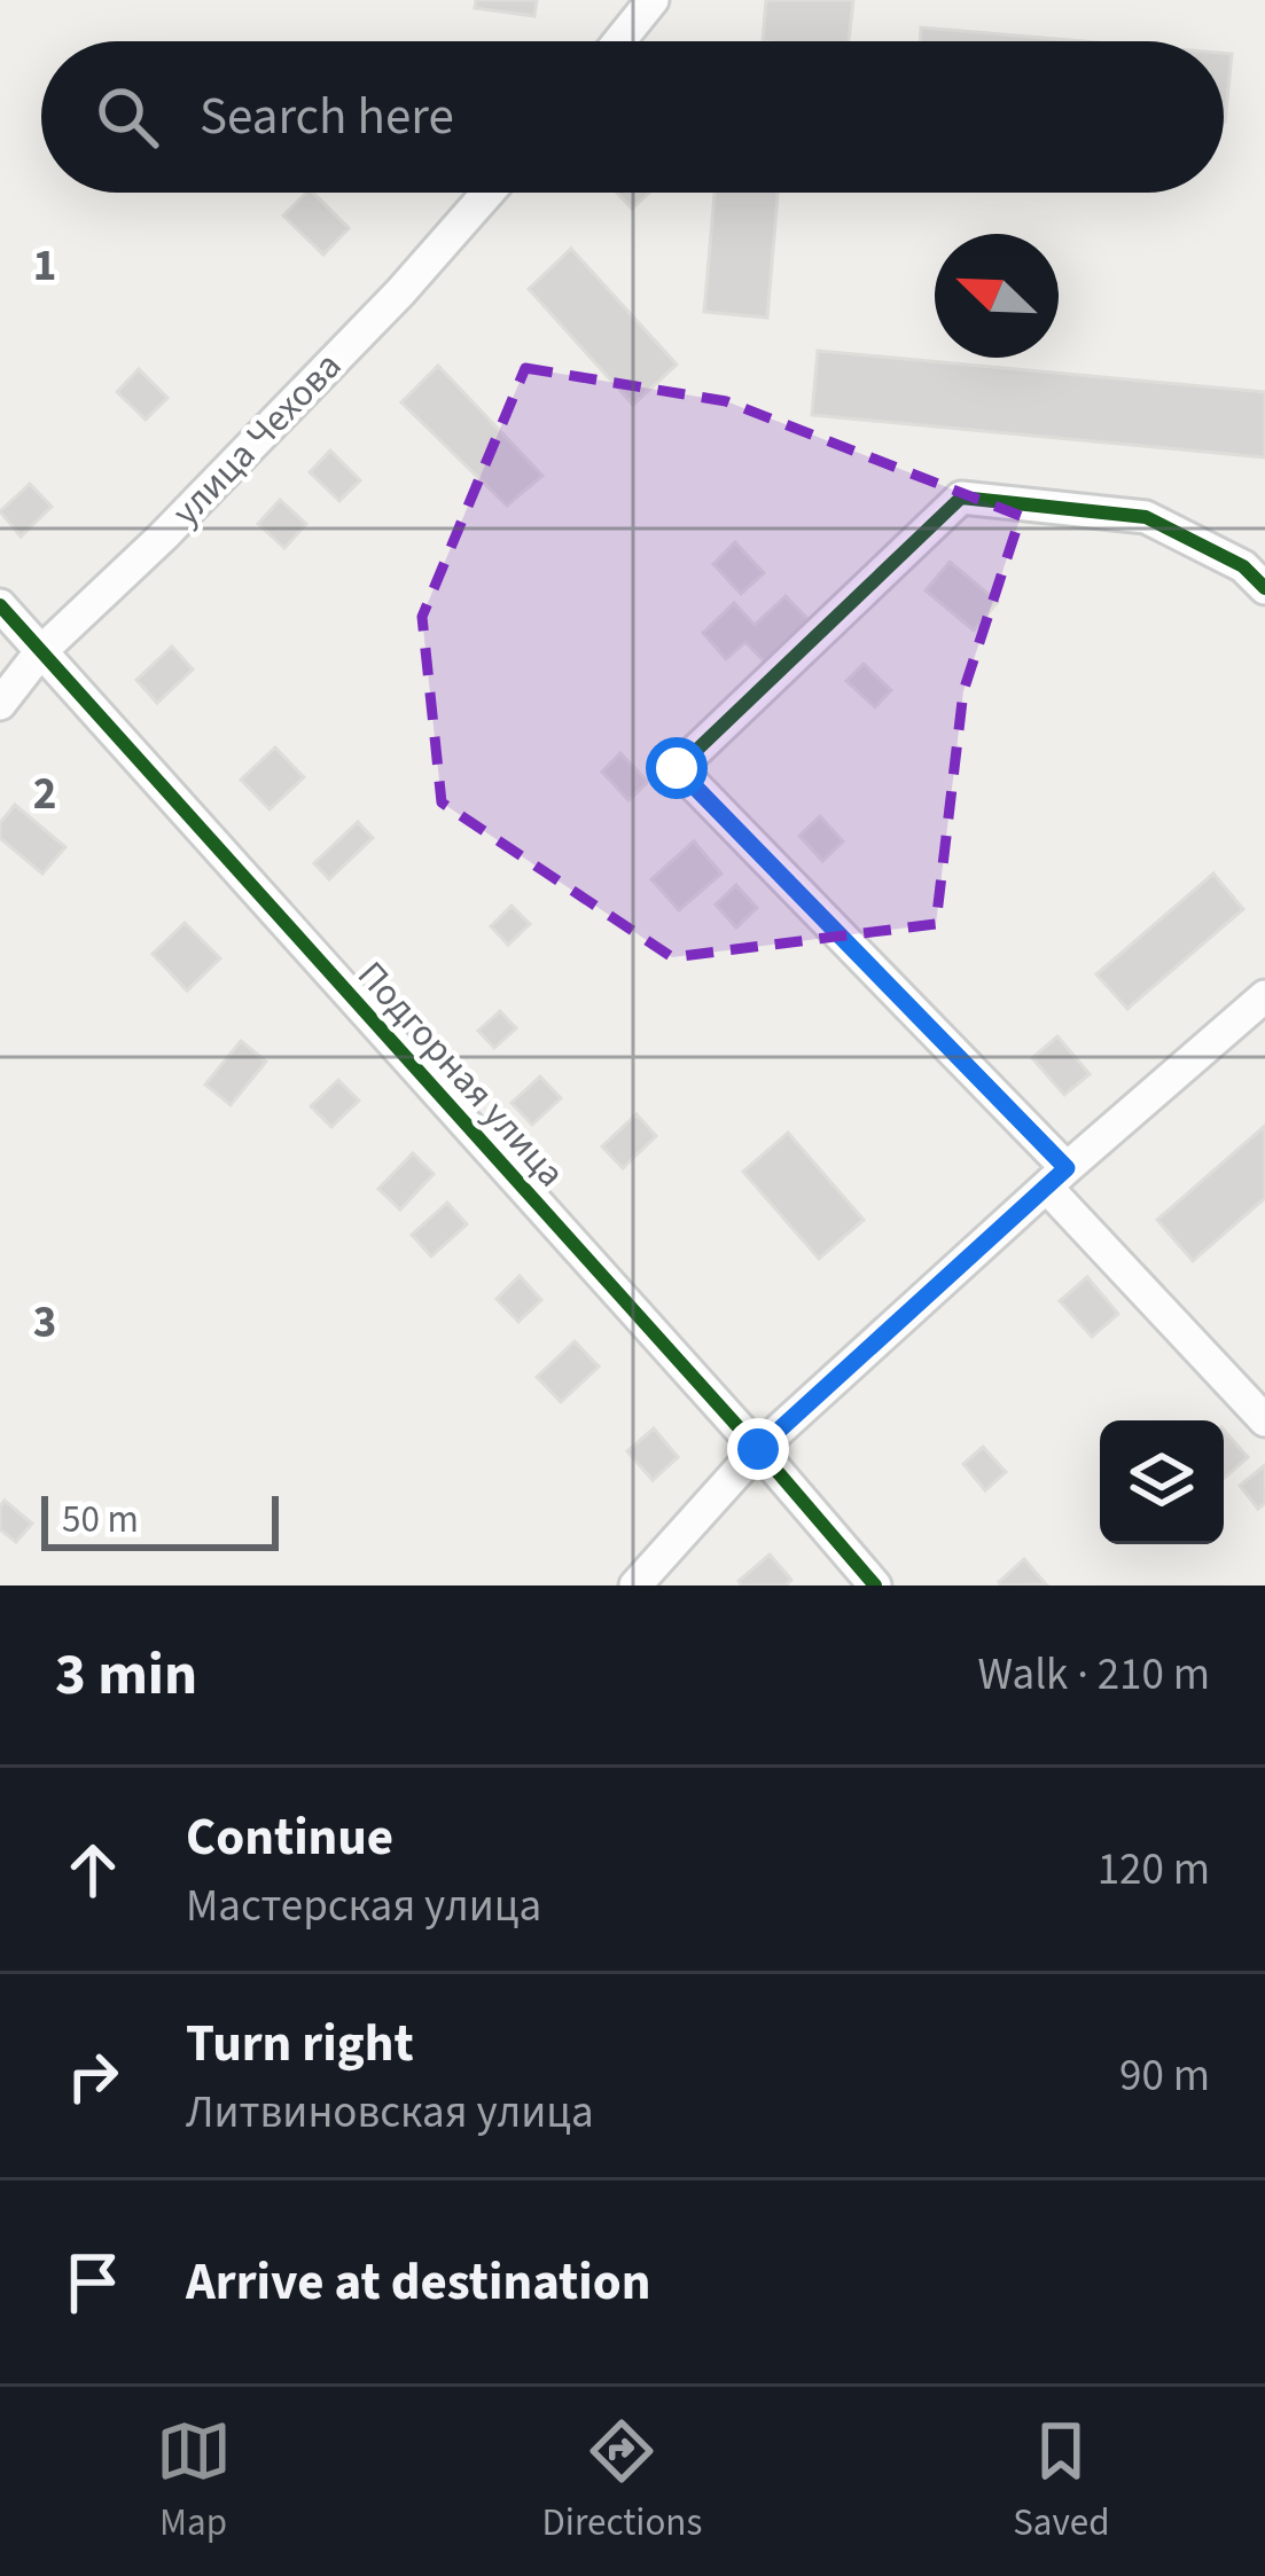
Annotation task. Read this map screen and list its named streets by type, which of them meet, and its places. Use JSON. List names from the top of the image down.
{
  "streets": {
    "street": ["улица Чехова", "Подгорная улица"]
  },
  "crossings": [
    ["улица Чехова", "Подгорная улица"]
  ],
  "scale_bar": "50 m",
  "north": "top left",
  "page": {
    "search": "Search here",
    "scale": "50 m",
    "heading": ["3 min", "Walk · 210 m"],
    "list": [
      ["Continue", "Мастерская улица", "120 m"],
      ["Turn right", "Литвиновская улица", "90 m"],
      "Arrive at destination"
    ],
    "nav": ["Map", "Directions", "Saved"]
  },
  "grid": {
    "rows": ["1", "2", "3"]
  }
}
